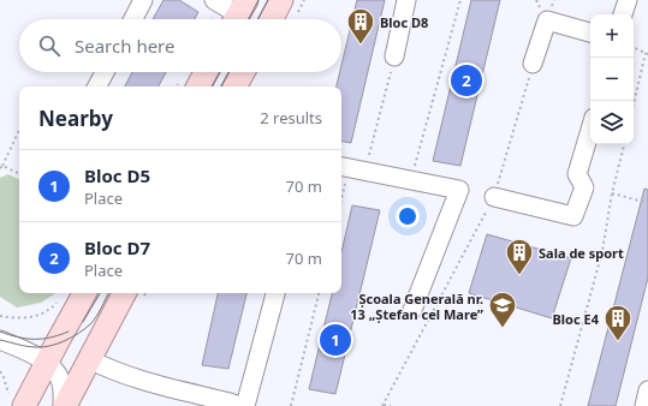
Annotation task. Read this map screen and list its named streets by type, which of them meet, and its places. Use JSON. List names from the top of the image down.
{
  "places": {
    "building": ["Bloc D8", "Sala de sport", "Bloc E4"],
    "school or university": ["Școala Generală nr. 13 „Ștefan cel Mare”"]
  },
  "page": {
    "map_buttons": ["+", "−"],
    "search": "Search here",
    "pins": ["2", "1"],
    "heading": ["Nearby", "2 results"],
    "list": [
      {
        "mark": "1",
        "name": "Bloc D5",
        "note": "Place",
        "value": "70 m"
      },
      {
        "mark": "2",
        "name": "Bloc D7",
        "note": "Place",
        "value": "70 m"
      }
    ]
  }
}
